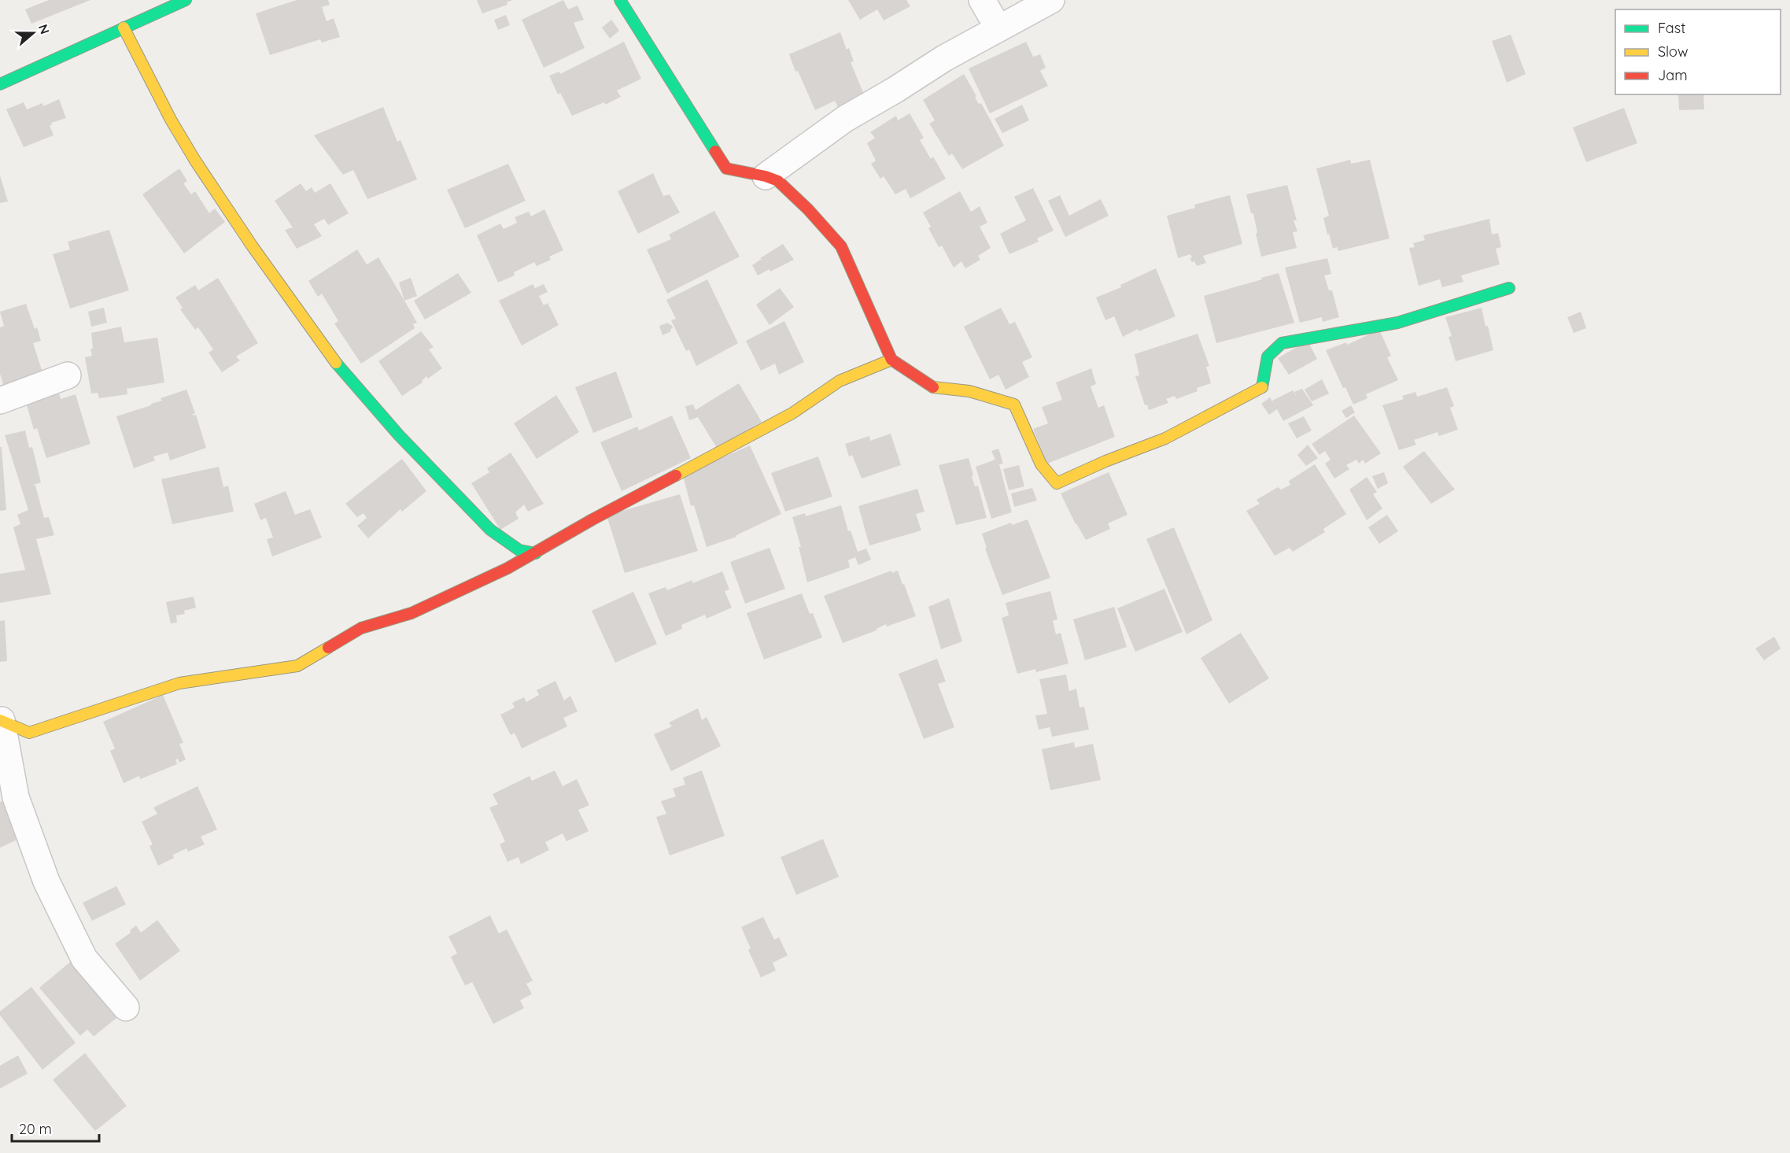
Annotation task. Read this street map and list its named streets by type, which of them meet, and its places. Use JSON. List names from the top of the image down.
{
  "legend": ["Fast", "Slow", "Jam"],
  "scale_bar": "20 m",
  "north": "right"
}
